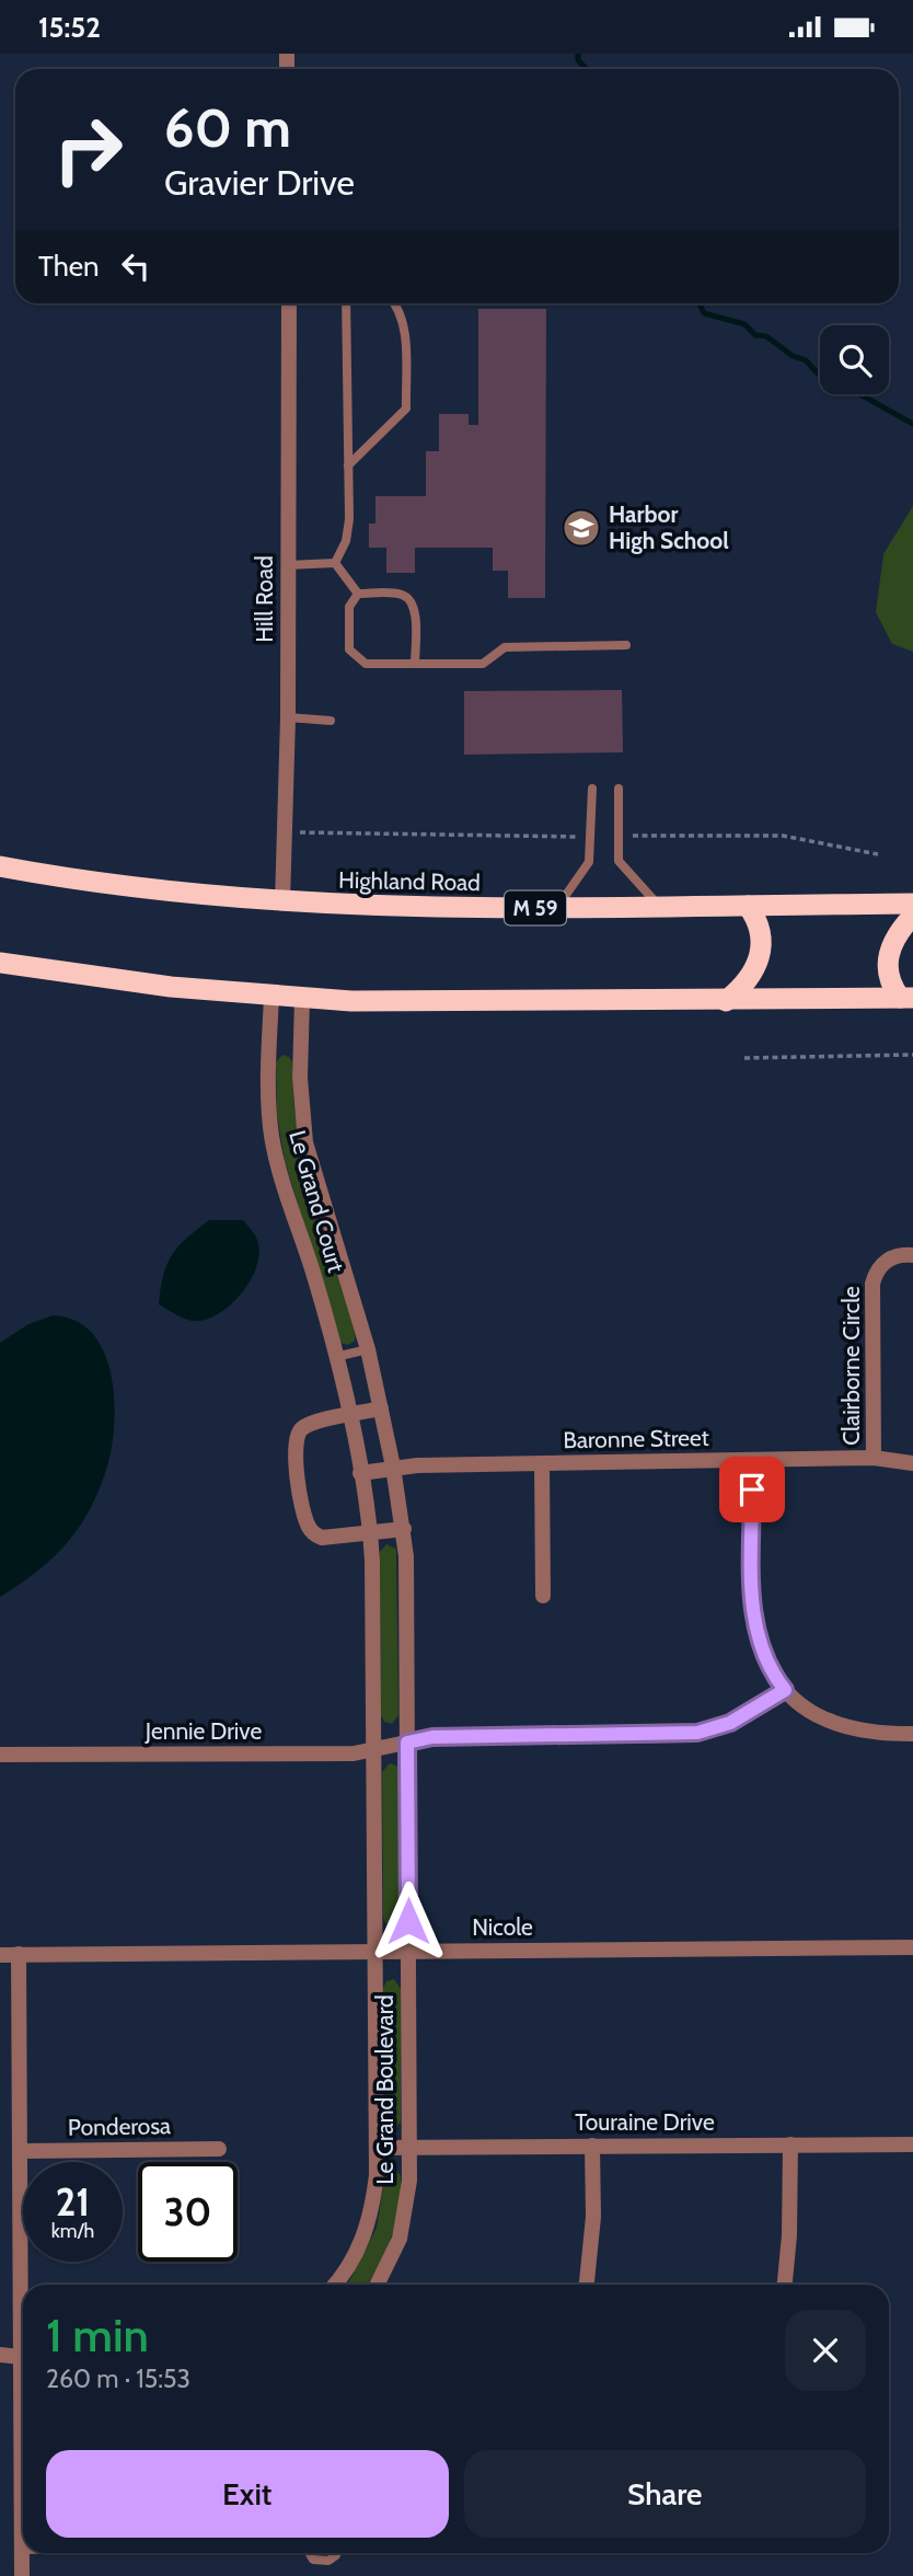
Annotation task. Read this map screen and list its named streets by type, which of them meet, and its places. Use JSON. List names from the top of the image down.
{
  "streets": {
    "highway": ["Highland Road", "M 59"],
    "street": [
      "Hill Road",
      "Le Grand Court",
      "Clairborne Circle",
      "Baronne Street",
      "Jennie Drive",
      "Nicole",
      "Le Grand Boulevard",
      "Touraine Drive",
      "Ponderosa"
    ]
  },
  "crossings": [
    ["Hill Road", "Highland Road"],
    ["Le Grand Court", "Baronne Street"],
    ["Le Grand Court", "Jennie Drive"],
    ["Le Grand Court", "Le Grand Boulevard"],
    ["Clairborne Circle", "Baronne Street"],
    ["Jennie Drive", "Le Grand Boulevard"],
    ["Nicole", "Le Grand Boulevard"],
    ["Le Grand Boulevard", "Touraine Drive"]
  ],
  "places": {
    "school or university": ["Harbor High School"]
  },
  "page": {
    "status": "15:52",
    "turn": ["60 m", "Gravier Drive"],
    "then": "Then",
    "speed": "21 km/h",
    "limit": "30",
    "heading": ["1 min", "260 m · 15:53"],
    "buttons": ["Exit", "Share"]
  }
}
